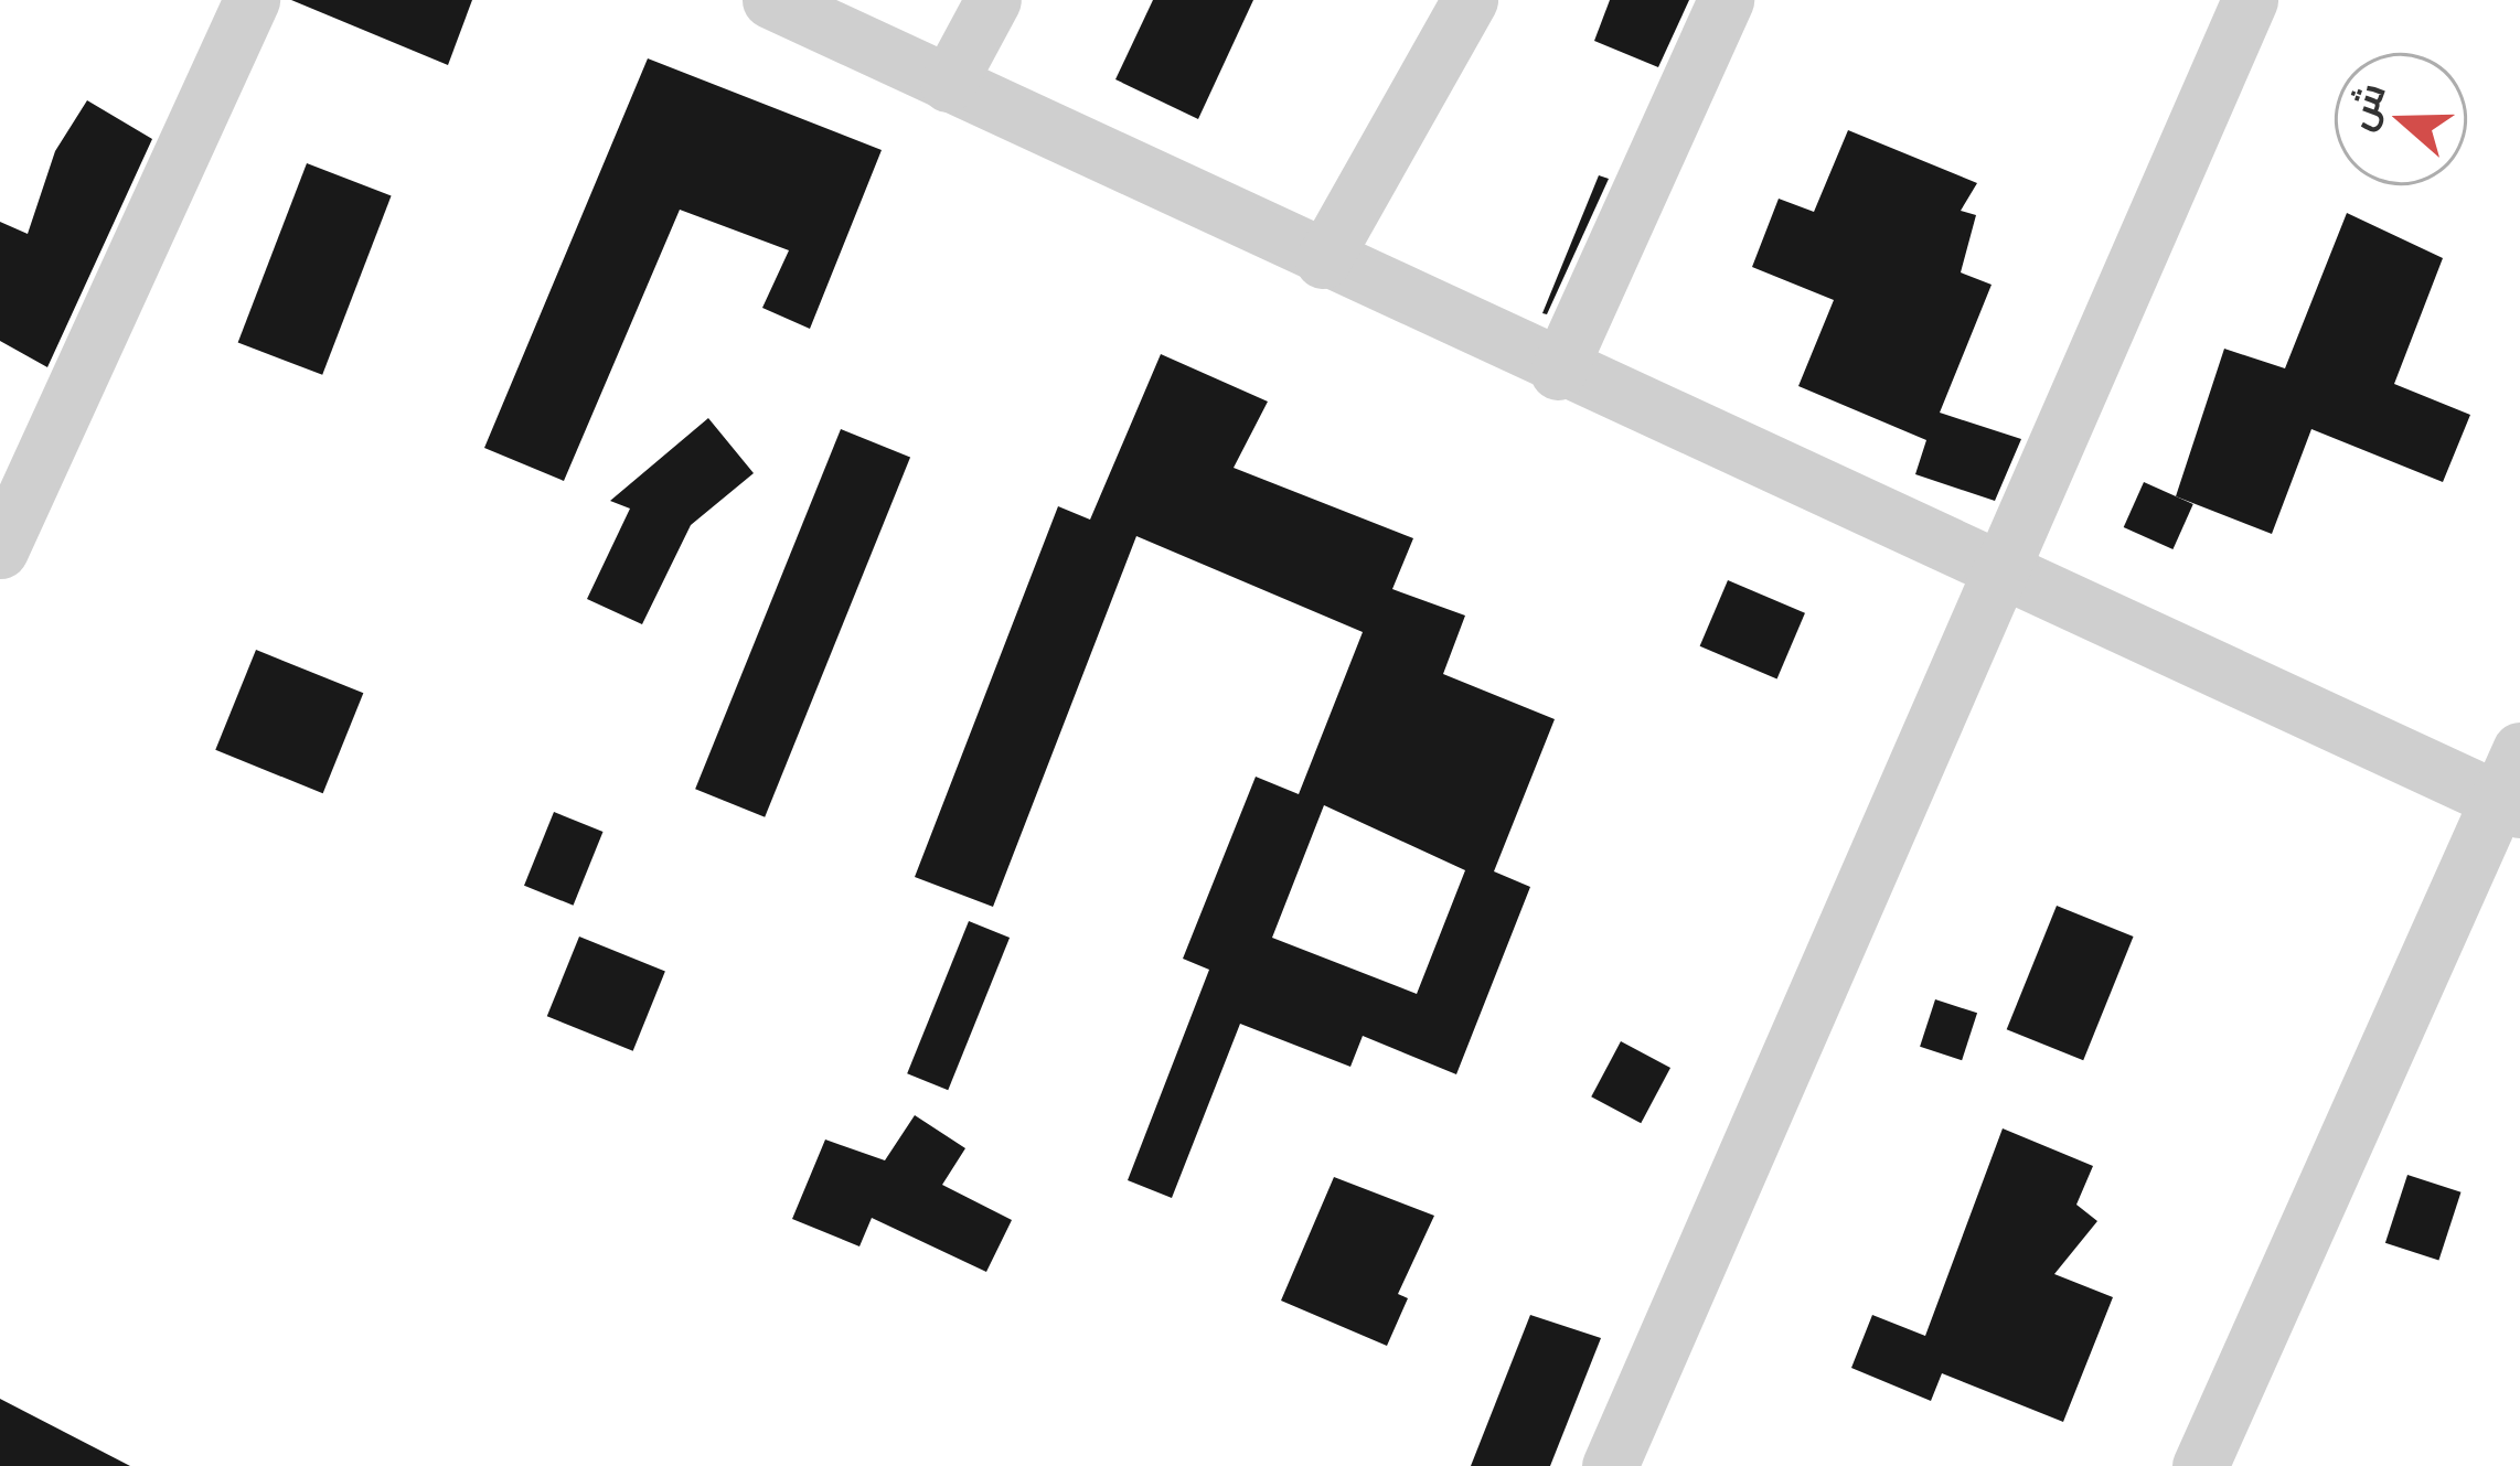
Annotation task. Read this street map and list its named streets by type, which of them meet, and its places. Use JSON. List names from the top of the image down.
{
  "north": "left"
}
